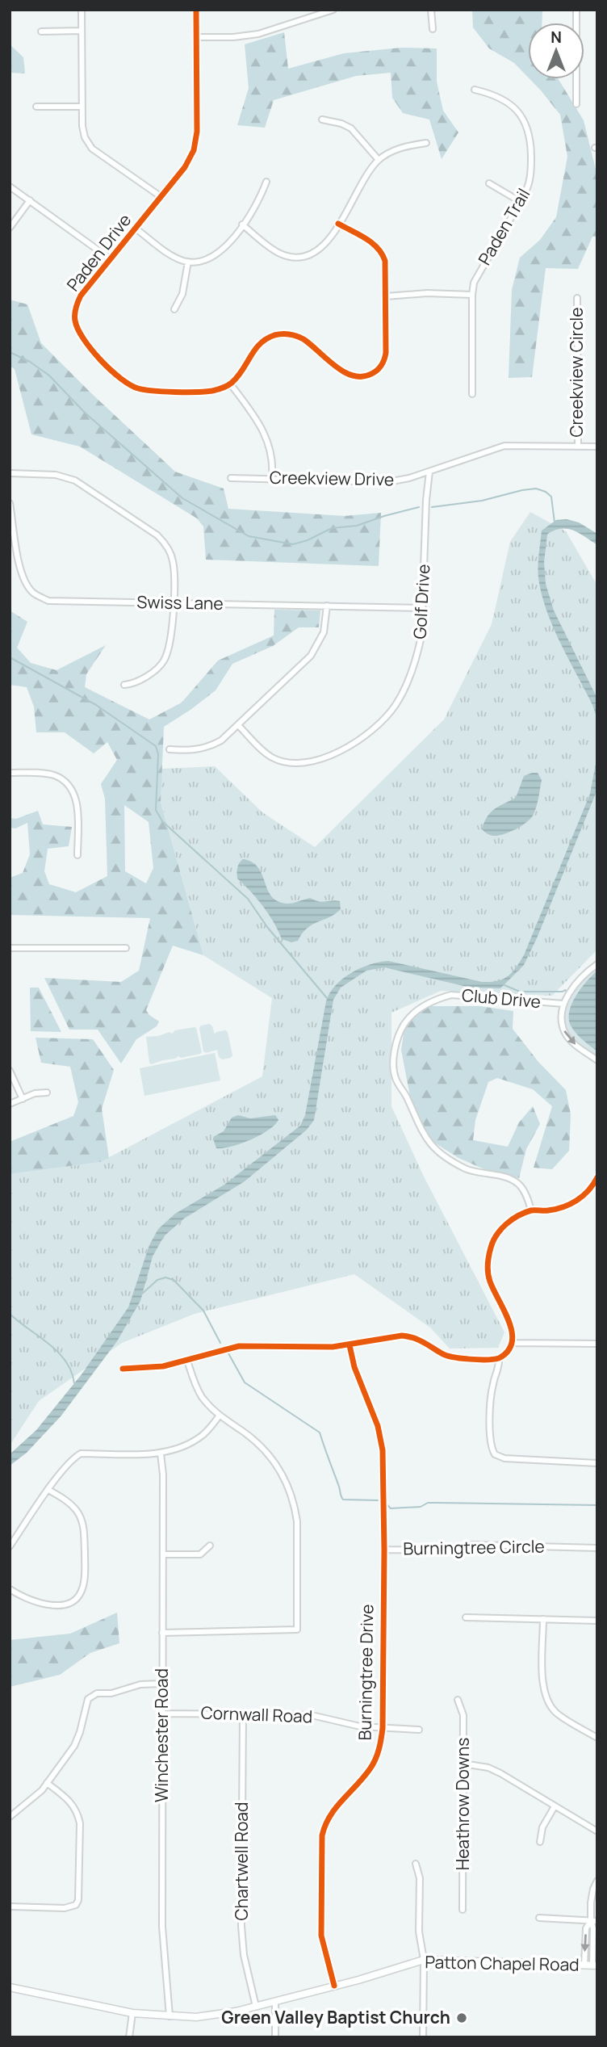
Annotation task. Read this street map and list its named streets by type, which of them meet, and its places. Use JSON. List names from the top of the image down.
{
  "streets": {
    "street": [
      "Paden Trail",
      "Paden Drive",
      "Creekview Circle",
      "Creekview Drive",
      "Golf Drive",
      "Swiss Lane",
      "Club Drive",
      "Burningtree Circle",
      "Burningtree Drive",
      "Cornwall Road",
      "Winchester Road",
      "Heathrow Downs",
      "Chartwell Road",
      "Patton Chapel Road"
    ]
  },
  "crossings": [
    ["Creekview Circle", "Creekview Drive"],
    ["Creekview Drive", "Golf Drive"],
    ["Golf Drive", "Swiss Lane"],
    ["Burningtree Circle", "Burningtree Drive"],
    ["Burningtree Drive", "Cornwall Road"],
    ["Burningtree Drive", "Patton Chapel Road"],
    ["Cornwall Road", "Winchester Road"],
    ["Cornwall Road", "Chartwell Road"],
    ["Winchester Road", "Patton Chapel Road"],
    ["Chartwell Road", "Patton Chapel Road"]
  ],
  "places": ["Green Valley Baptist Church"],
  "north": "top"
}
